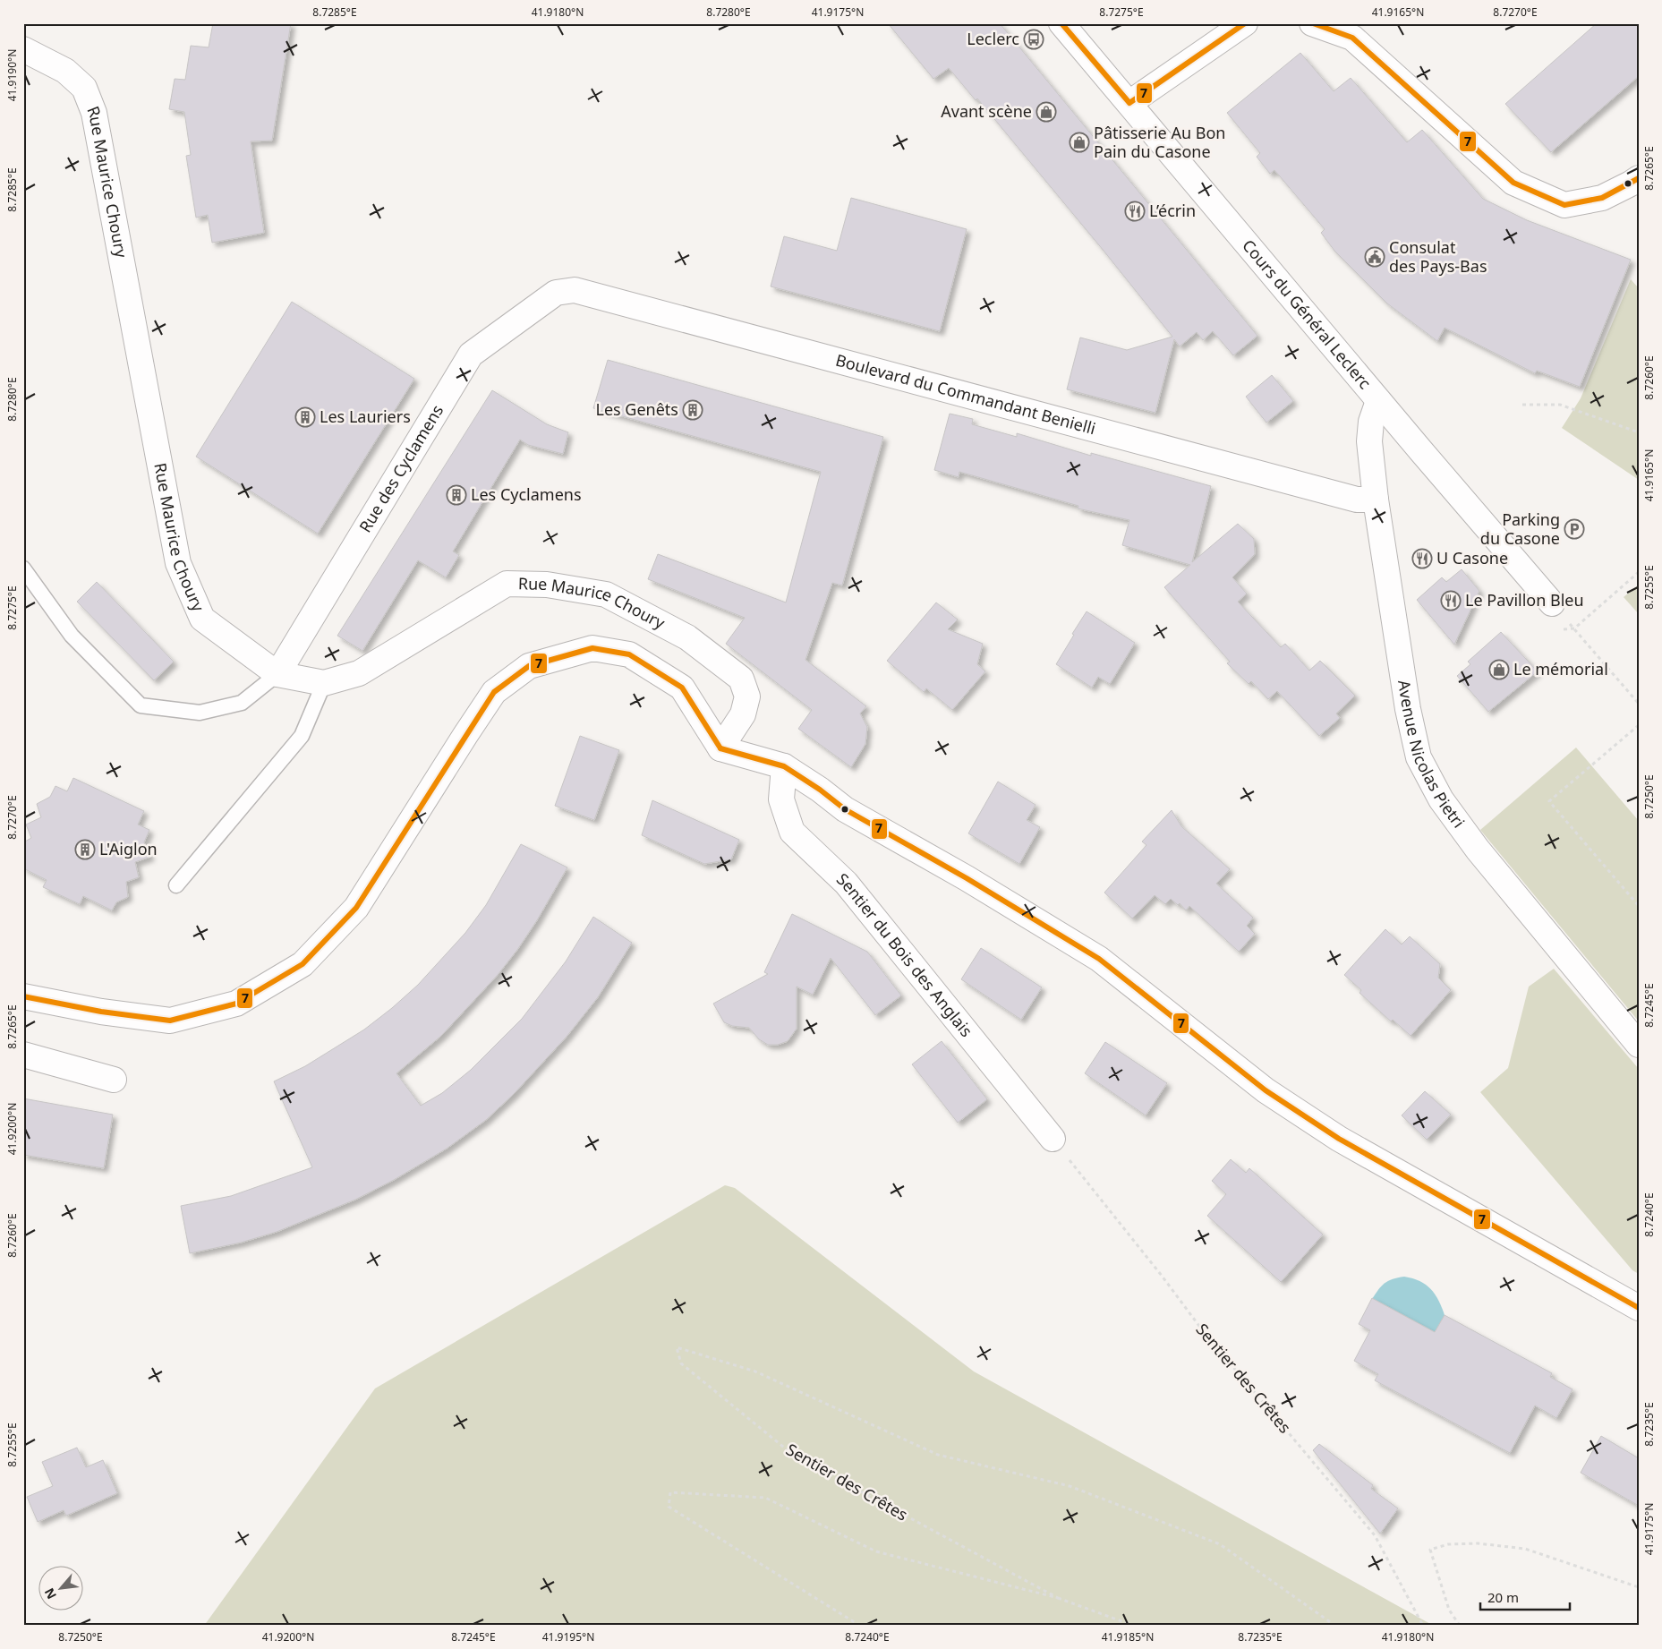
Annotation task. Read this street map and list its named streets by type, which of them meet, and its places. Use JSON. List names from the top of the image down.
{
  "streets": {
    "street": [
      "Rue Maurice Choury",
      "Cours du Général Leclerc",
      "Boulevard du Commandant Benielli",
      "Rue des Cyclamens",
      "Avenue Nicolas Pietri",
      "Sentier du Bois des Anglais"
    ],
    "path": ["Sentier des Crêtes"]
  },
  "crossings": [
    ["Rue Maurice Choury", "Rue des Cyclamens"],
    ["Cours du Général Leclerc", "Avenue Nicolas Pietri"],
    ["Boulevard du Commandant Benielli", "Rue des Cyclamens"],
    ["Boulevard du Commandant Benielli", "Avenue Nicolas Pietri"],
    ["Sentier du Bois des Anglais", "Sentier des Crêtes"]
  ],
  "places": {
    "bus stop": ["Leclerc"],
    "shop": ["Avant scène", "Pâtisserie Au Bon Pain du Casone", "Le mémorial"],
    "restaurant": ["L’écrin", "U Casone", "Le Pavillon Bleu"],
    "public building": ["Consulat des Pays-Bas"],
    "building": [
      "Les Genêts",
      "Les Lauriers",
      "Les Cyclamens",
      "L'Aiglon"
    ],
    "parking": ["Parking du Casone"]
  },
  "lines": ["transit line 7"],
  "scale_bar": "20 m",
  "north": "bottom left",
  "coordinates": [
    "8.7285°E",
    "41.9180°N",
    "8.7280°E",
    "41.9175°N",
    "8.7275°E",
    "41.9165°N",
    "8.7270°E",
    "41.9190°N",
    "8.7265°E",
    "8.7260°E",
    "8.7255°E",
    "8.7250°E",
    "8.7245°E",
    "41.9200°N",
    "8.7240°E",
    "8.7235°E",
    "41.9195°N",
    "41.9185°N"
  ]
}
